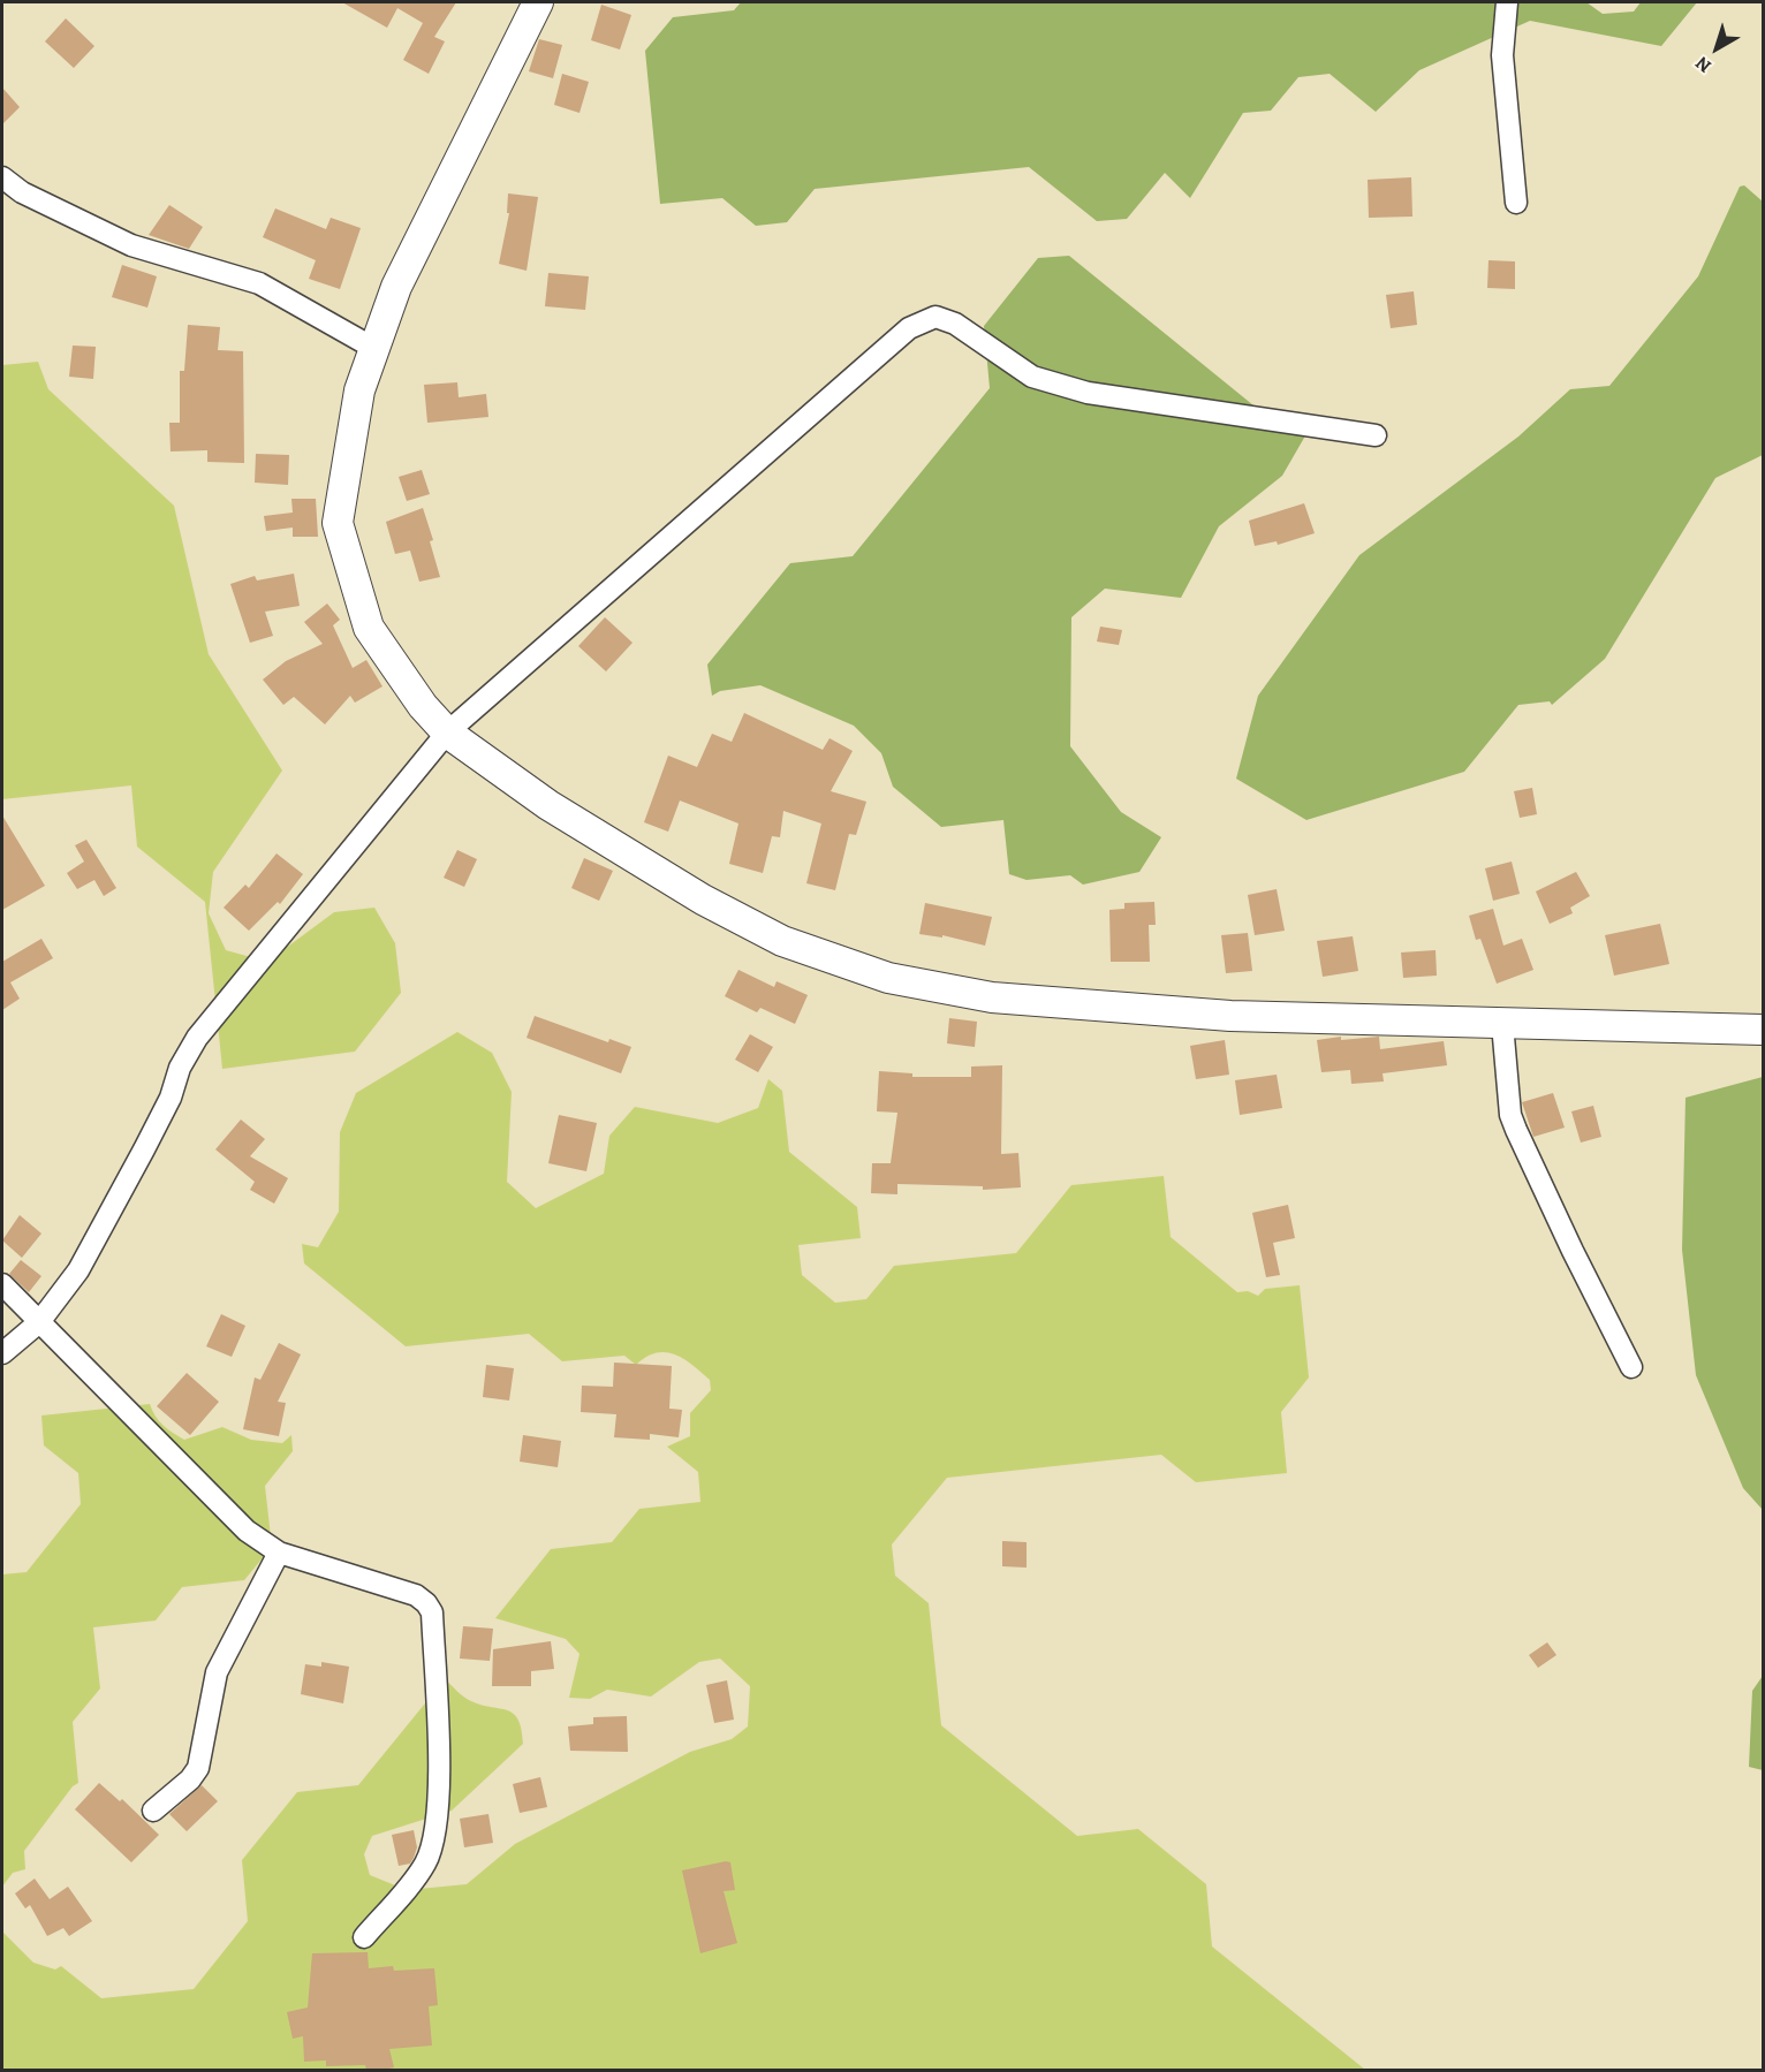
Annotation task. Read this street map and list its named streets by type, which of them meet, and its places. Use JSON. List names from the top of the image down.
{
  "north": "bottom left"
}
